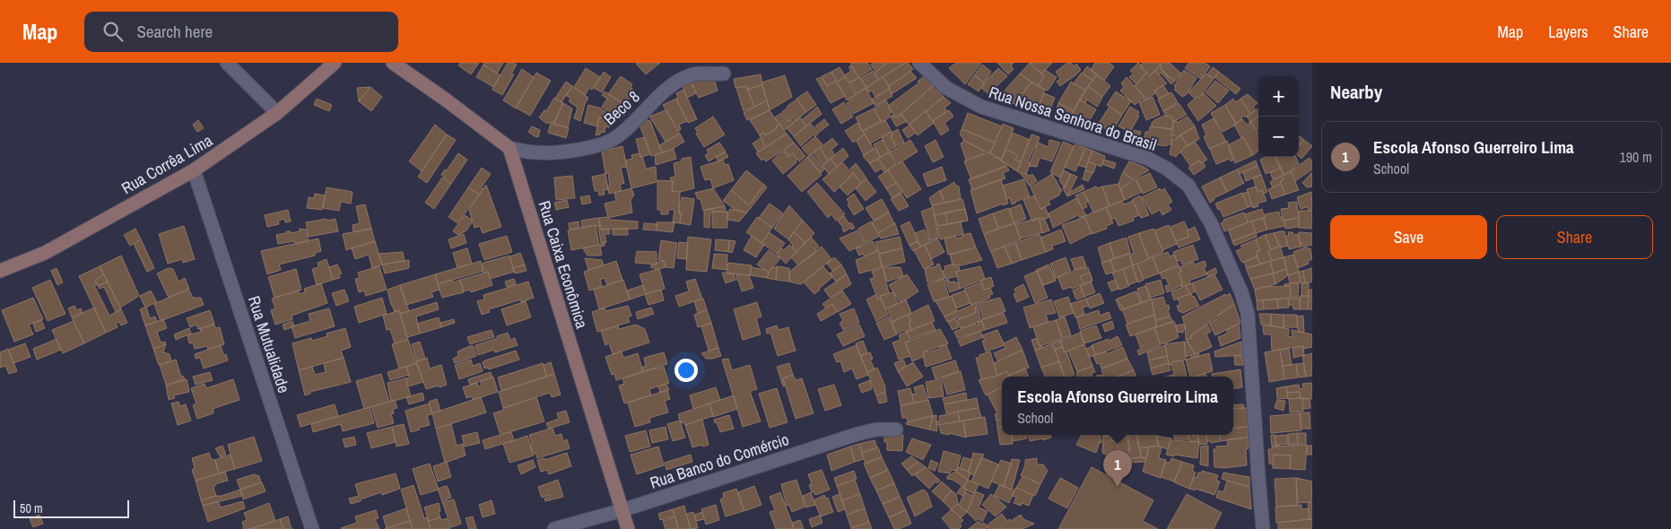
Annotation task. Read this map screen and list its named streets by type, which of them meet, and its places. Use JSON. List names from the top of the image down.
{
  "streets": {
    "street": [
      "Beco 8",
      "Rua Nossa Senhora do Brasil",
      "Rua Corrêa Lima",
      "Rua Caixa Econômica",
      "Rua Mutualidade",
      "Rua Banco do Comércio"
    ]
  },
  "crossings": [
    ["Beco 8", "Rua Caixa Econômica"],
    ["Rua Corrêa Lima", "Rua Mutualidade"],
    ["Rua Caixa Econômica", "Rua Banco do Comércio"]
  ],
  "scale_bar": "50 m",
  "page": {
    "header": "Map",
    "search": "Search here",
    "nav": ["Map", "Layers", "Share"],
    "heading": "Nearby",
    "map_buttons": ["+", "−"],
    "list": [
      {
        "mark": "1",
        "name": "Escola Afonso Guerreiro Lima",
        "note": "School",
        "value": "190 m"
      }
    ],
    "buttons": ["Save", "Share"],
    "popup": ["Escola Afonso Guerreiro Lima", "School"],
    "pins": "1",
    "scale": "50 m"
  }
}
